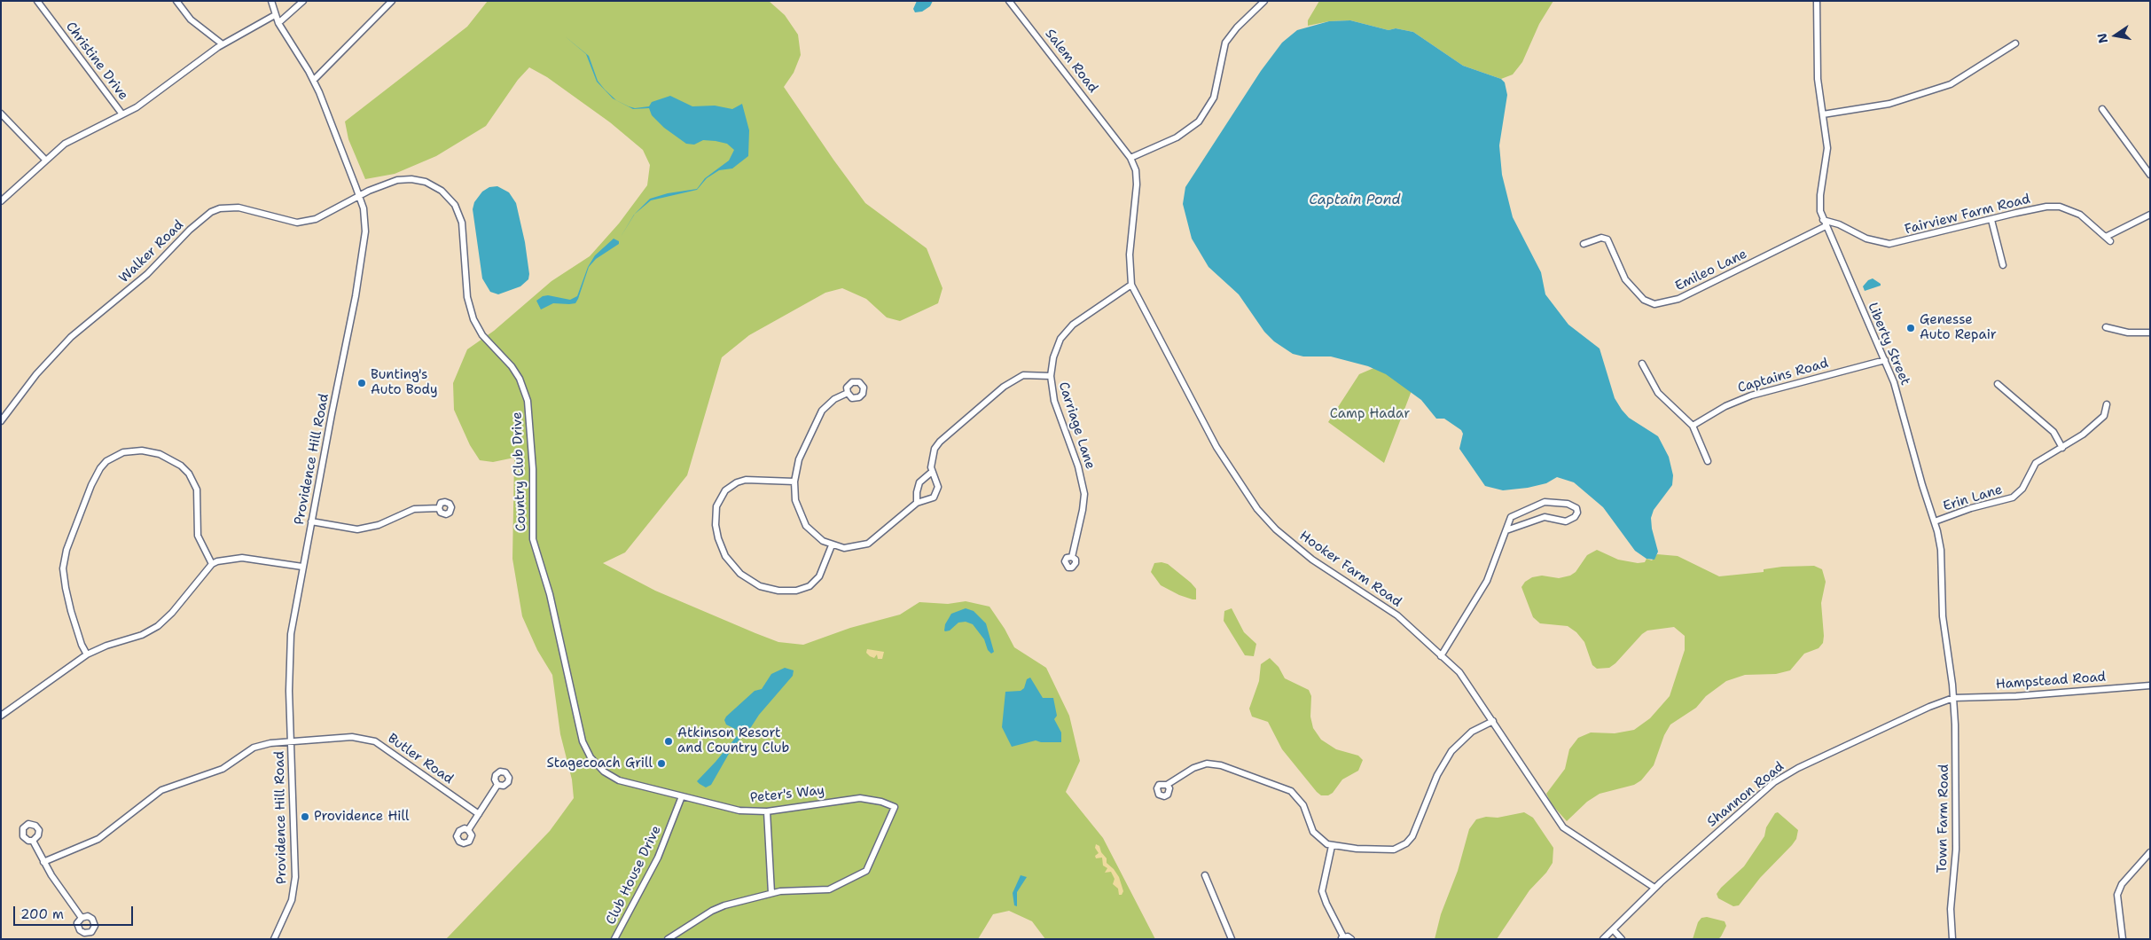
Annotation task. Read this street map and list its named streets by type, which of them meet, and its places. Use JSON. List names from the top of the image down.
{
  "streets": {
    "street": [
      "Christine Drive",
      "Salem Road",
      "Fairview Farm Road",
      "Walker Road",
      "Emileo Lane",
      "Liberty Street",
      "Captains Road",
      "Carriage Lane",
      "Providence Hill Road",
      "Country Club Drive",
      "Erin Lane",
      "Hooker Farm Road",
      "Hampstead Road",
      "Butler Road",
      "Peter's Way",
      "Shannon Road",
      "Town Farm Road",
      "Club House Drive"
    ]
  },
  "crossings": [
    ["Salem Road", "Hooker Farm Road"],
    ["Fairview Farm Road", "Emileo Lane"],
    ["Fairview Farm Road", "Liberty Street"],
    ["Walker Road", "Providence Hill Road"],
    ["Walker Road", "Country Club Drive"],
    ["Emileo Lane", "Liberty Street"],
    ["Liberty Street", "Captains Road"],
    ["Liberty Street", "Erin Lane"],
    ["Liberty Street", "Hampstead Road"],
    ["Liberty Street", "Shannon Road"],
    ["Liberty Street", "Town Farm Road"],
    ["Carriage Lane", "Hooker Farm Road"],
    ["Providence Hill Road", "Country Club Drive"],
    ["Providence Hill Road", "Butler Road"],
    ["Country Club Drive", "Peter's Way"],
    ["Country Club Drive", "Club House Drive"],
    ["Hooker Farm Road", "Shannon Road"],
    ["Hampstead Road", "Shannon Road"],
    ["Hampstead Road", "Town Farm Road"],
    ["Peter's Way", "Club House Drive"],
    ["Shannon Road", "Town Farm Road"]
  ],
  "water": ["Captain Pond"],
  "parks": ["Camp Hadar"],
  "places": [
    "Genesse Auto Repair",
    "Bunting's Auto Body",
    "Atkinson Resort and Country Club",
    "Stagecoach Grill",
    "Providence Hill"
  ],
  "scale_bar": "200 m",
  "north": "left"
}
